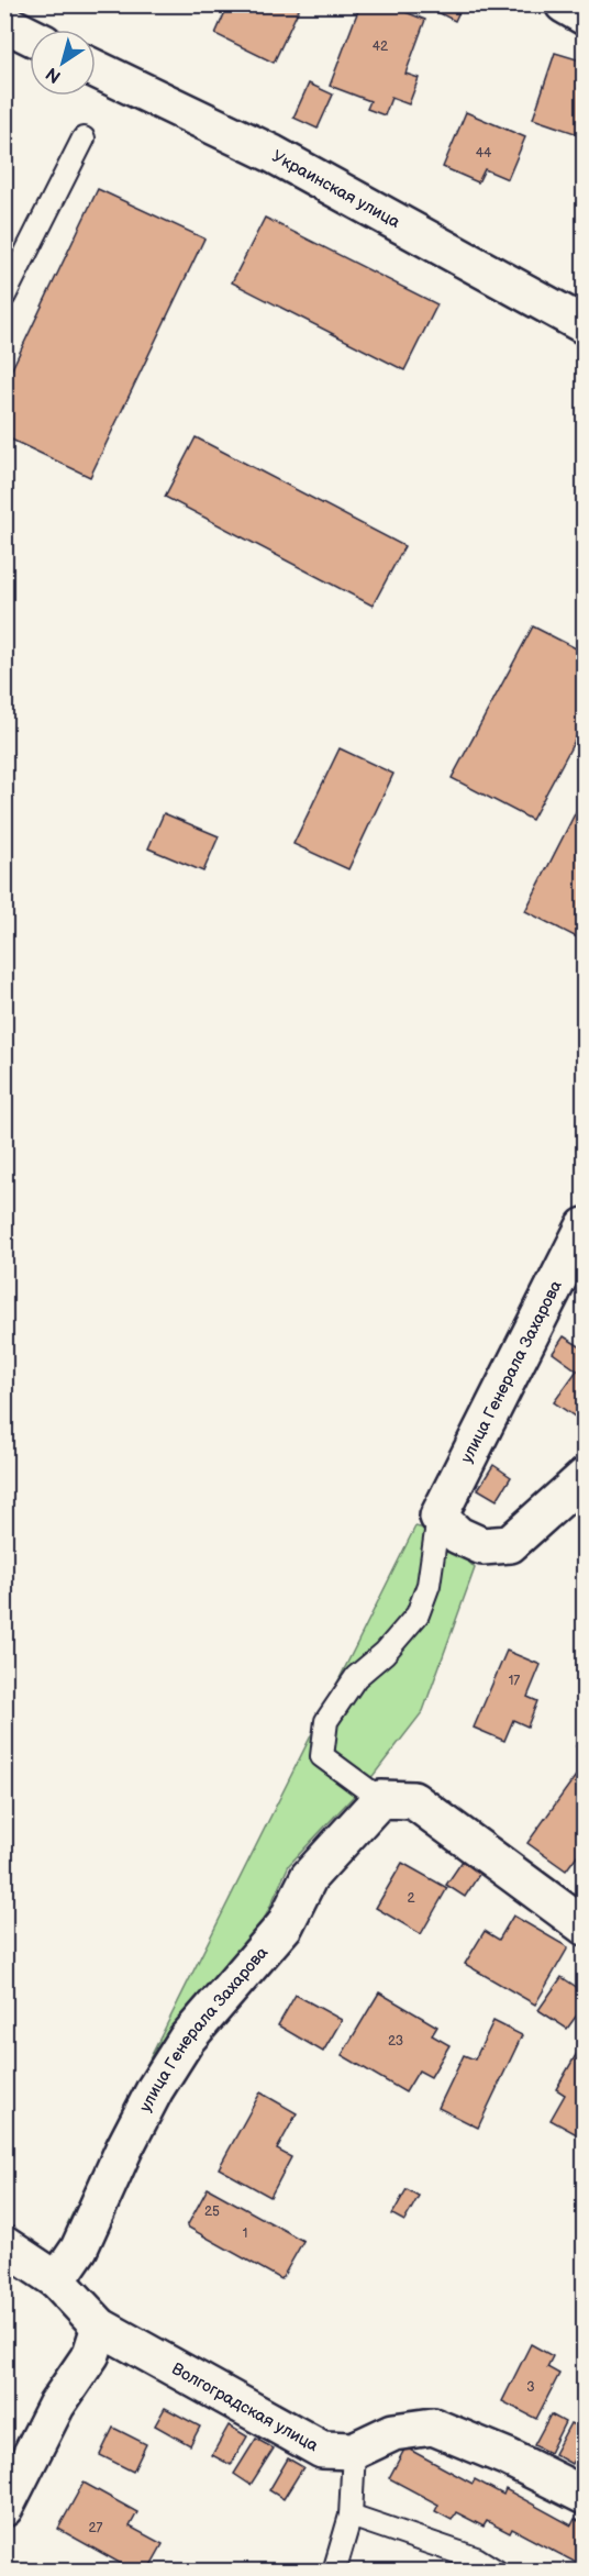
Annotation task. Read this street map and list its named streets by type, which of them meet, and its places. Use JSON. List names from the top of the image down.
{
  "streets": {
    "street": ["Украинская улица", "улица Генерала Захарова", "Волгоградская улица"]
  },
  "crossings": [
    ["улица Генерала Захарова", "Волгоградская улица"]
  ],
  "house_numbers": [
    "42",
    "44",
    "17",
    "2",
    "23",
    "25",
    "1",
    "3",
    "27"
  ],
  "north": "bottom left"
}
